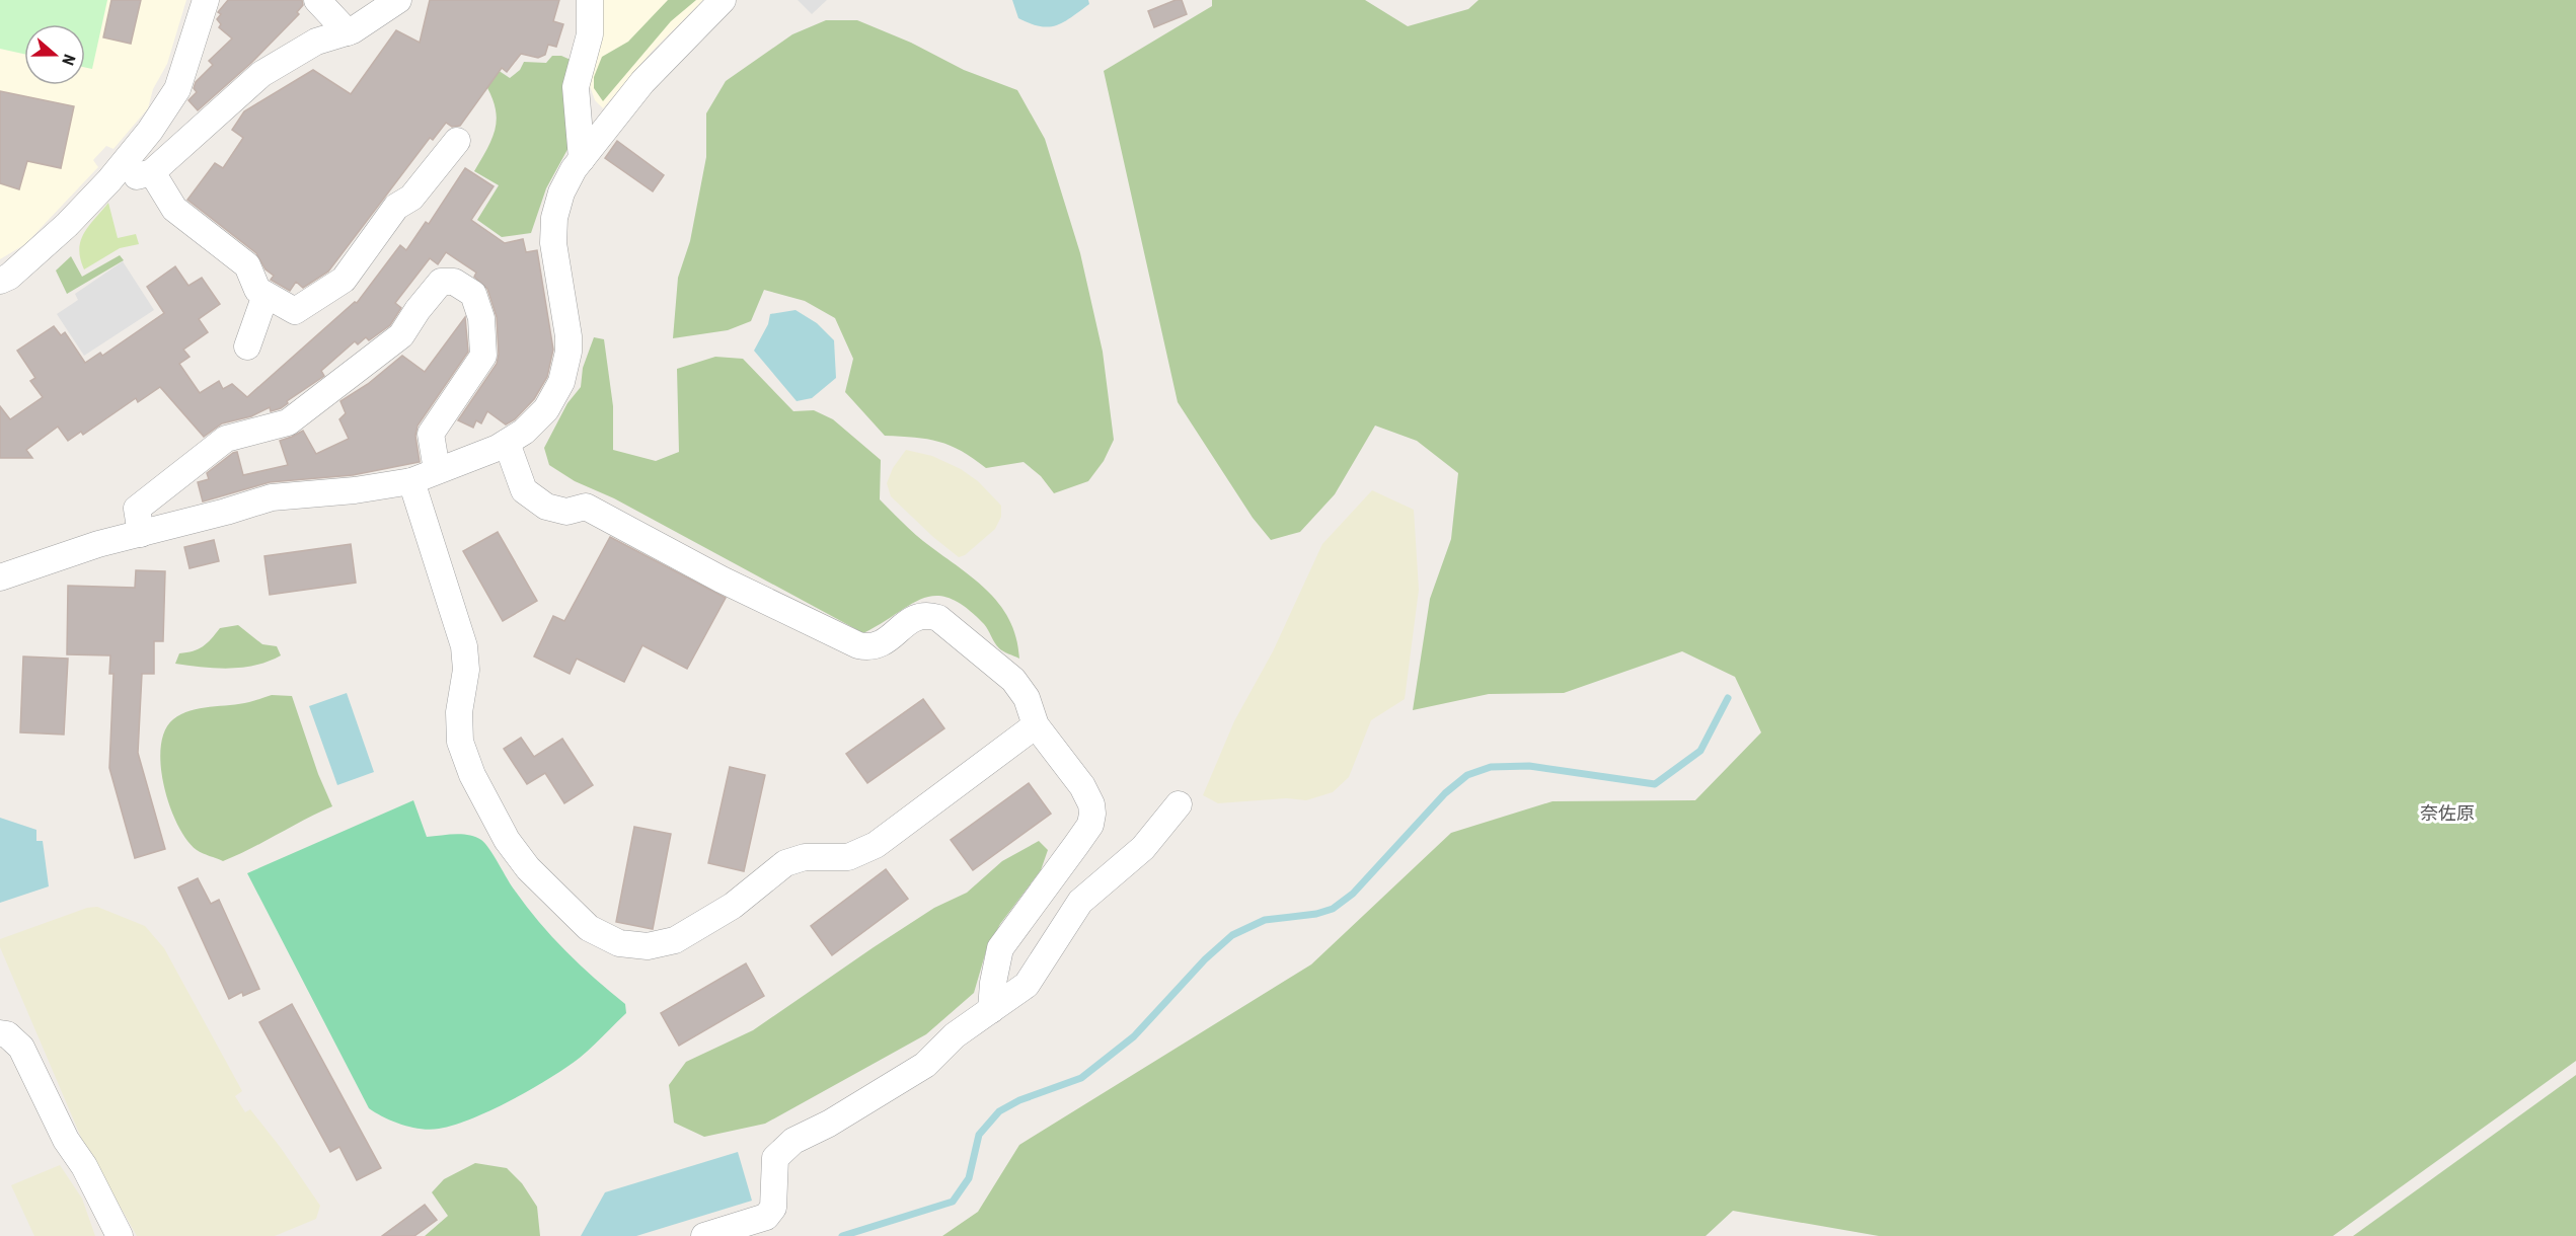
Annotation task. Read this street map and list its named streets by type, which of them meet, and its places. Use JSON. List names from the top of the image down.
{
  "districts": ["奈佐原"],
  "north": "right"
}
